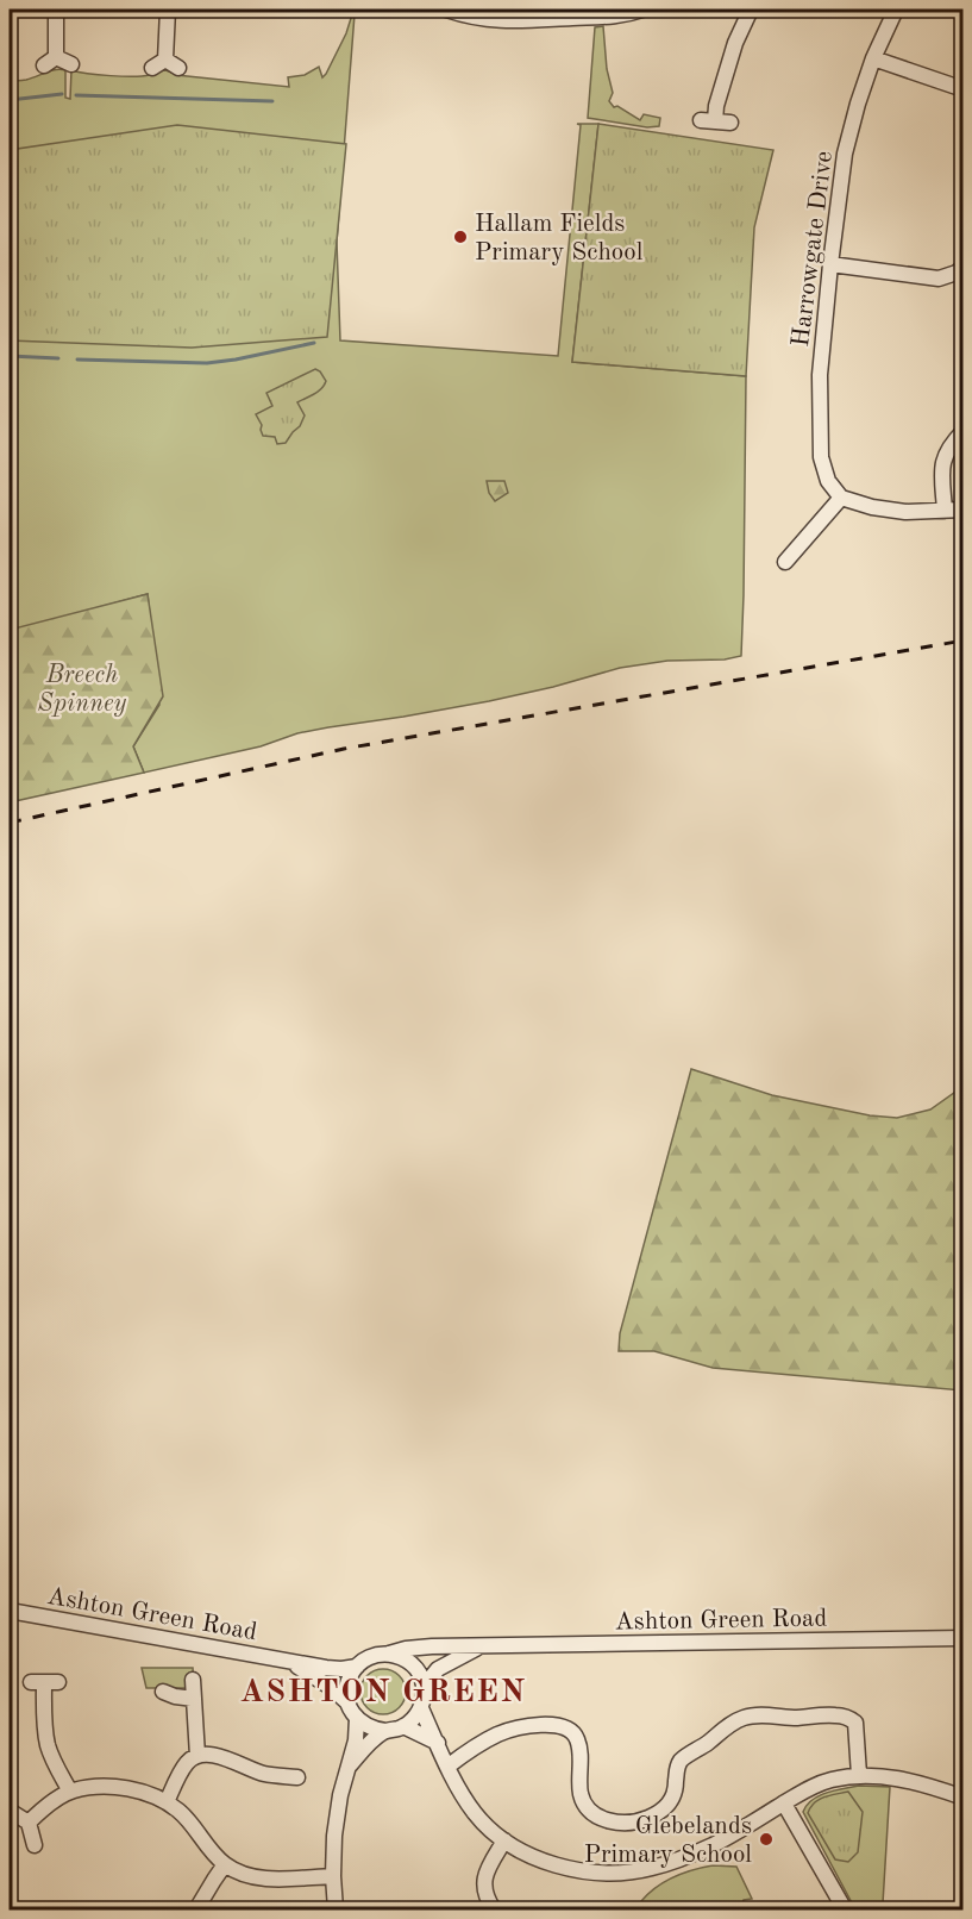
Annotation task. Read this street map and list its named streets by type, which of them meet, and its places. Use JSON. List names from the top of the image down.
{
  "streets": {
    "street": ["Harrowgate Drive", "Ashton Green Road"]
  },
  "districts": ["ASHTON GREEN"],
  "parks": ["Breech Spinney"],
  "places": ["Hallam Fields Primary School", "Glebelands Primary School"]
}
